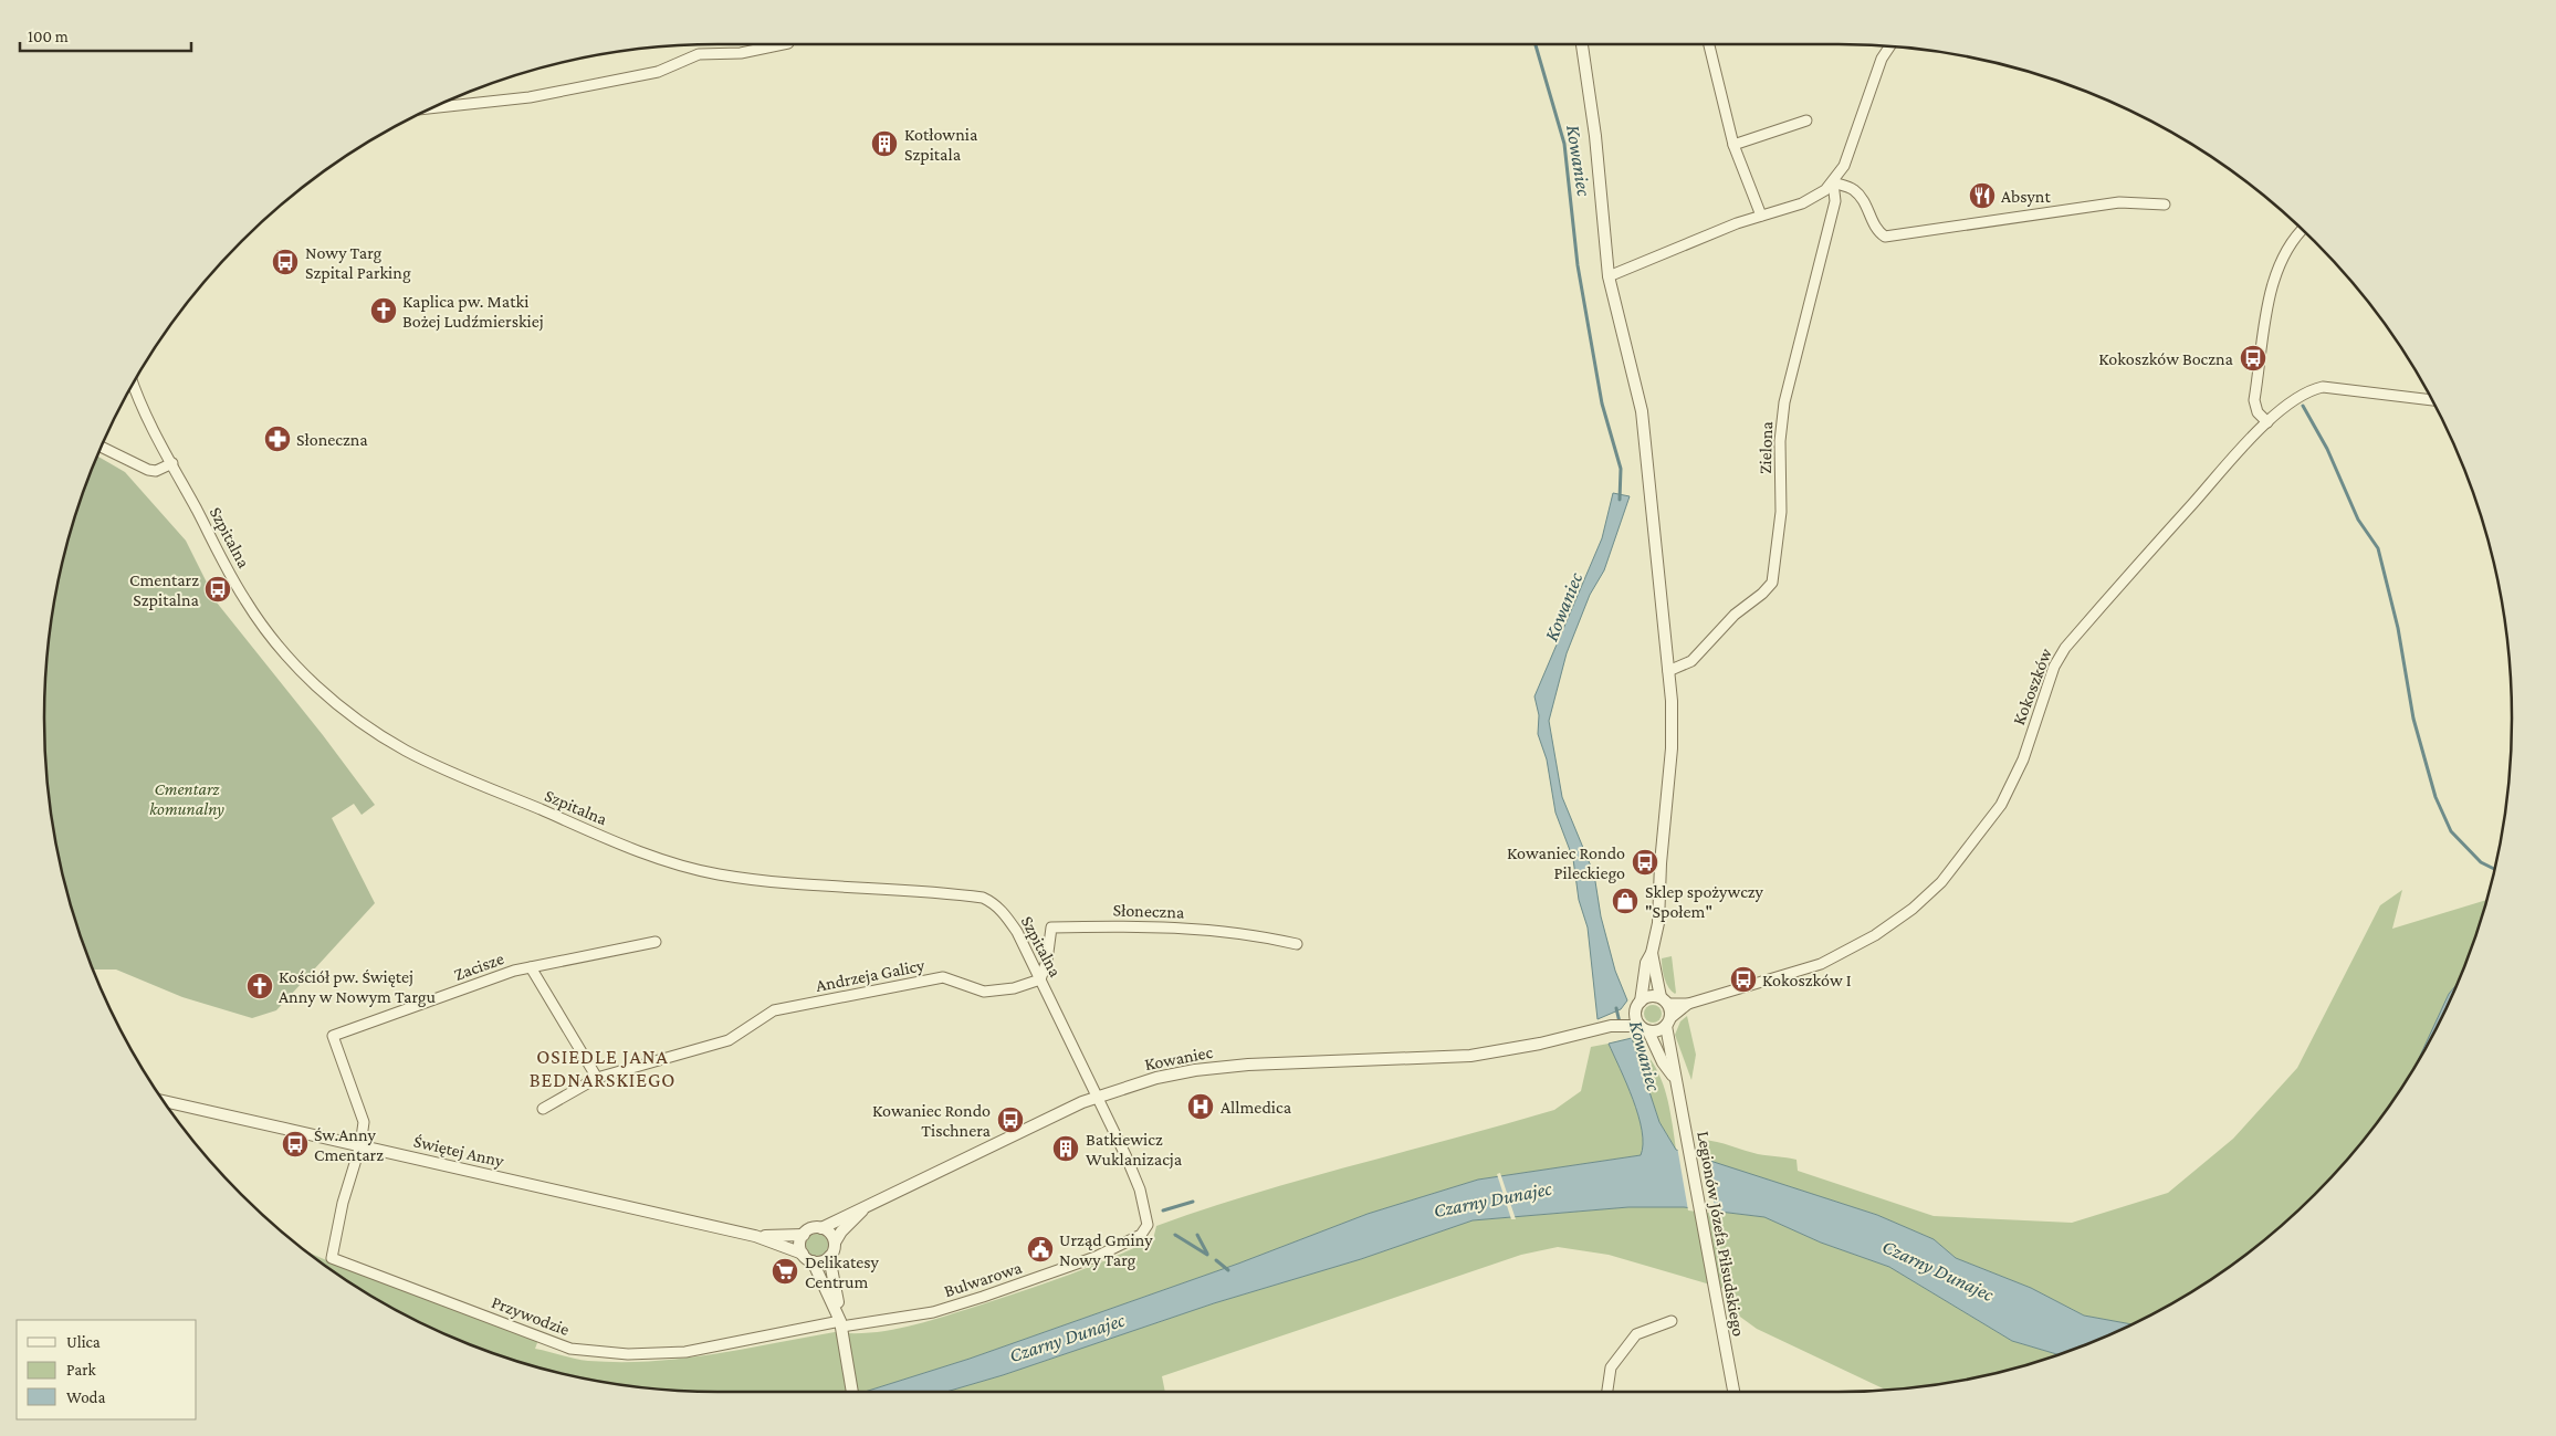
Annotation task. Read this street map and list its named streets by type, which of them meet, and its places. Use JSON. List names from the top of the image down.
{
  "streets": {
    "street": [
      "Zielona",
      "Szpitalna",
      "Kokoszków",
      "Słoneczna",
      "Zacisze",
      "Andrzeja Galicy",
      "Kowaniec",
      "Świętej Anny",
      "Legionów Józefa Piłsudskiego",
      "Bulwarowa",
      "Przywodzie"
    ]
  },
  "crossings": [
    ["Szpitalna", "Słoneczna"],
    ["Szpitalna", "Andrzeja Galicy"],
    ["Szpitalna", "Kowaniec"],
    ["Szpitalna", "Bulwarowa"],
    ["Kokoszków", "Kowaniec"],
    ["Kokoszków", "Legionów Józefa Piłsudskiego"],
    ["Słoneczna", "Andrzeja Galicy"],
    ["Zacisze", "Świętej Anny"],
    ["Zacisze", "Przywodzie"],
    ["Kowaniec", "Świętej Anny"],
    ["Kowaniec", "Legionów Józefa Piłsudskiego"],
    ["Kowaniec", "Bulwarowa"],
    ["Świętej Anny", "Przywodzie"],
    ["Bulwarowa", "Przywodzie"]
  ],
  "districts": ["OSIEDLE JANA BEDNARSKIEGO"],
  "water": ["Kowaniec", "Czarny Dunajec"],
  "parks": ["Cmentarz komunalny"],
  "places": {
    "building": ["Kotłownia Szpitala", "Batkiewicz Wuklanizacja"],
    "restaurant": ["Absynt"],
    "bus stop": [
      "Nowy Targ Szpital Parking",
      "Kokoszków Boczna",
      "Cmentarz Szpitalna",
      "Kowaniec Rondo Pileckiego",
      "Kokoszków I",
      "Kowaniec Rondo Tischnera",
      "Św.Anny Cmentarz"
    ],
    "church": ["Kaplica pw. Matki Bożej Ludźmierskiej", "Kościół pw. Świętej Anny w Nowym Targu"],
    "pharmacy": ["Słoneczna"],
    "shop": ["Sklep spożywczy \"Społem\""],
    "hospital": ["Allmedica"],
    "public building": ["Urząd Gminy Nowy Targ"],
    "supermarket": ["Delikatesy Centrum"]
  },
  "legend": ["Ulica", "Park", "Woda"],
  "scale_bar": "100 m"
}
